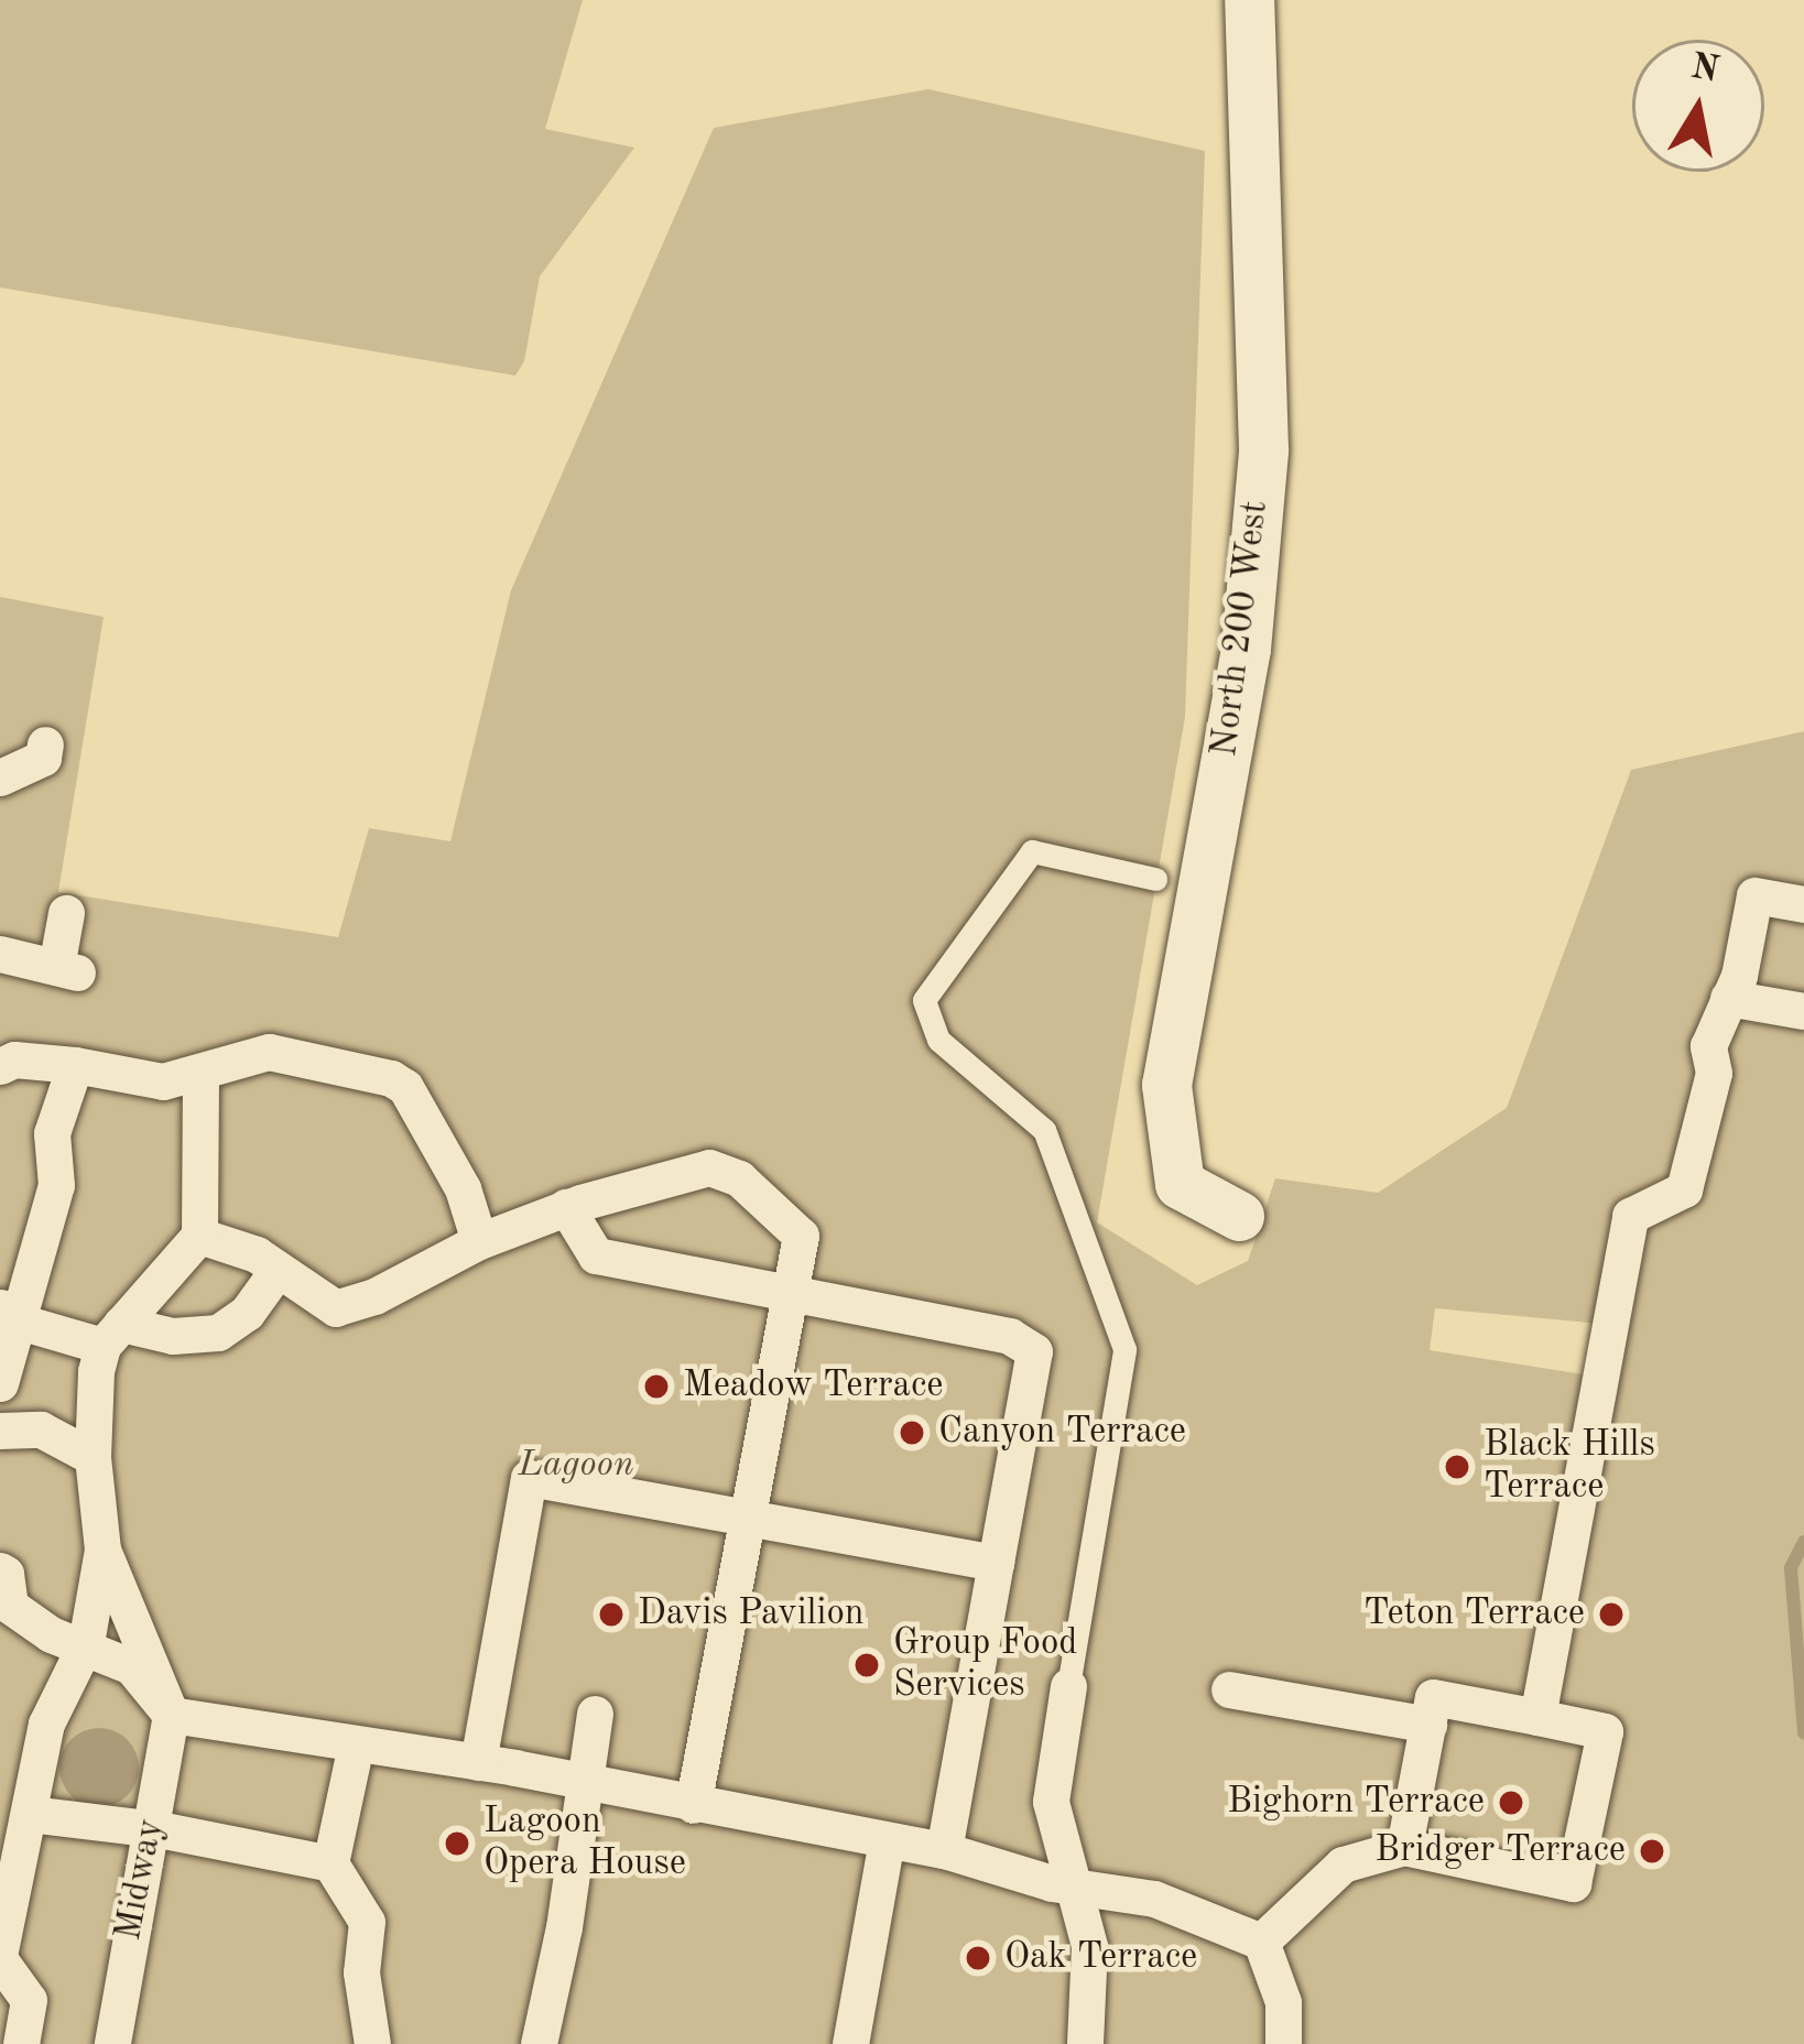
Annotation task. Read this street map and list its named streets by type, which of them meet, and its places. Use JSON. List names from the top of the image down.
{
  "streets": {
    "street": ["North 200 West", "Midway"]
  },
  "parks": ["Lagoon"],
  "places": [
    "Meadow Terrace",
    "Canyon Terrace",
    "Black Hills Terrace",
    "Davis Pavilion",
    "Teton Terrace",
    "Group Food Services",
    "Bighorn Terrace",
    "Lagoon Opera House",
    "Bridger Terrace",
    "Oak Terrace"
  ],
  "north": "top"
}
